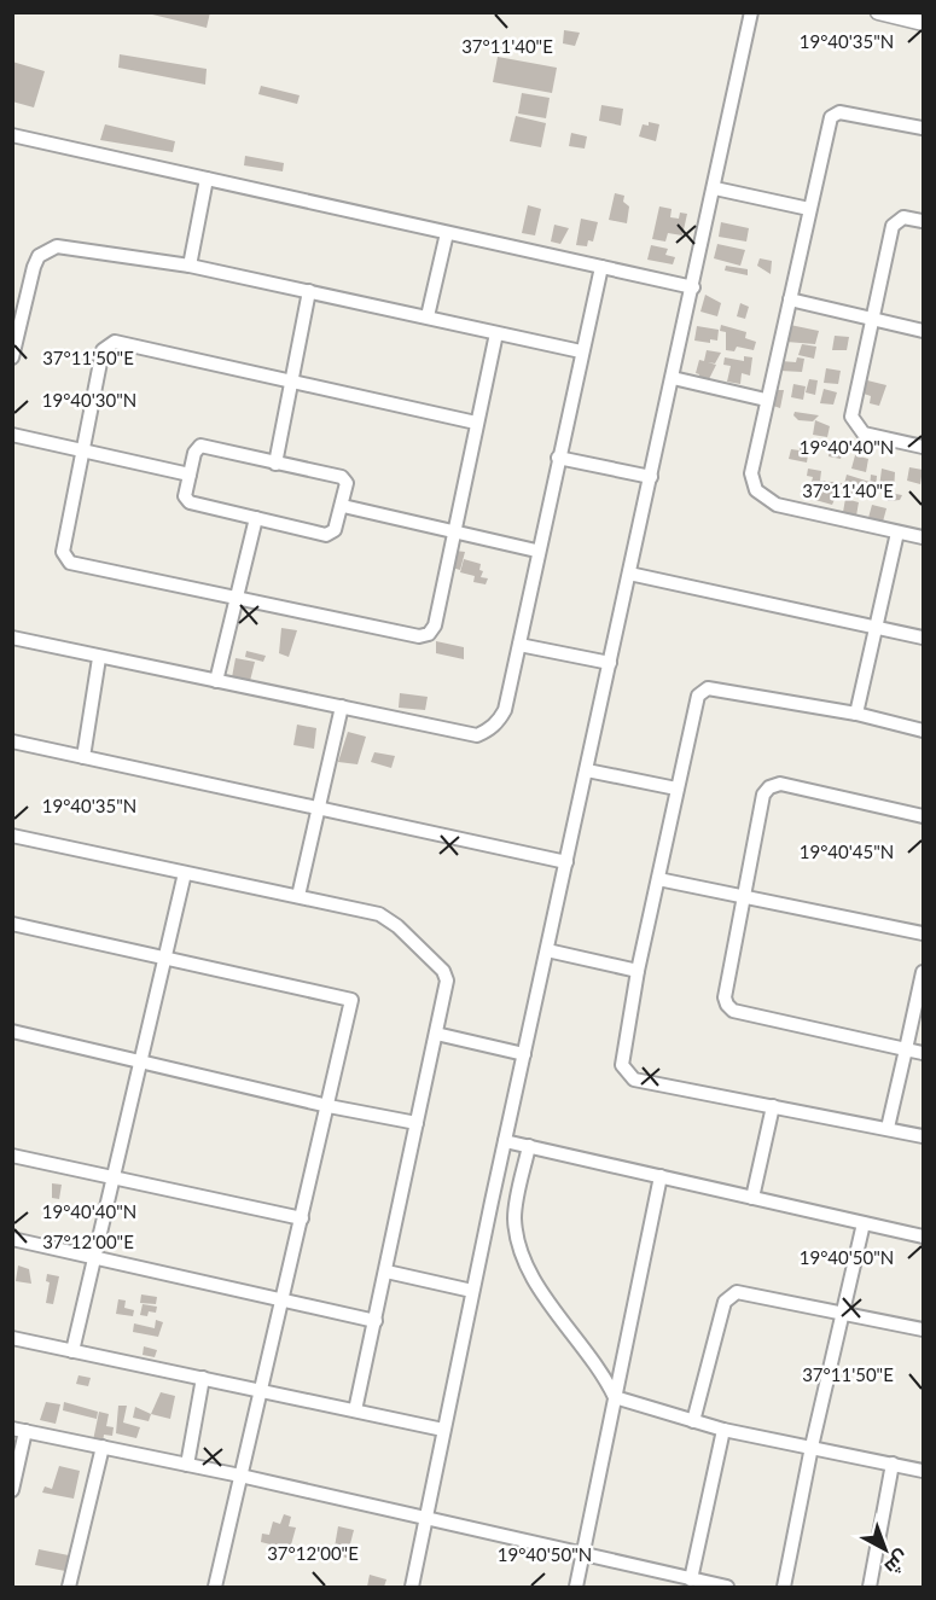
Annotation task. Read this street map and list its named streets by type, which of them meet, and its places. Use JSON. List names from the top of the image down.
{
  "north": "bottom right",
  "coordinates": [
    "19°40'35\"N",
    "37°11'40\"E",
    "37°11'50\"E",
    "19°40'30\"N",
    "19°40'40\"N",
    "19°40'45\"N",
    "37°12'00\"E",
    "19°40'50\"N"
  ]
}
